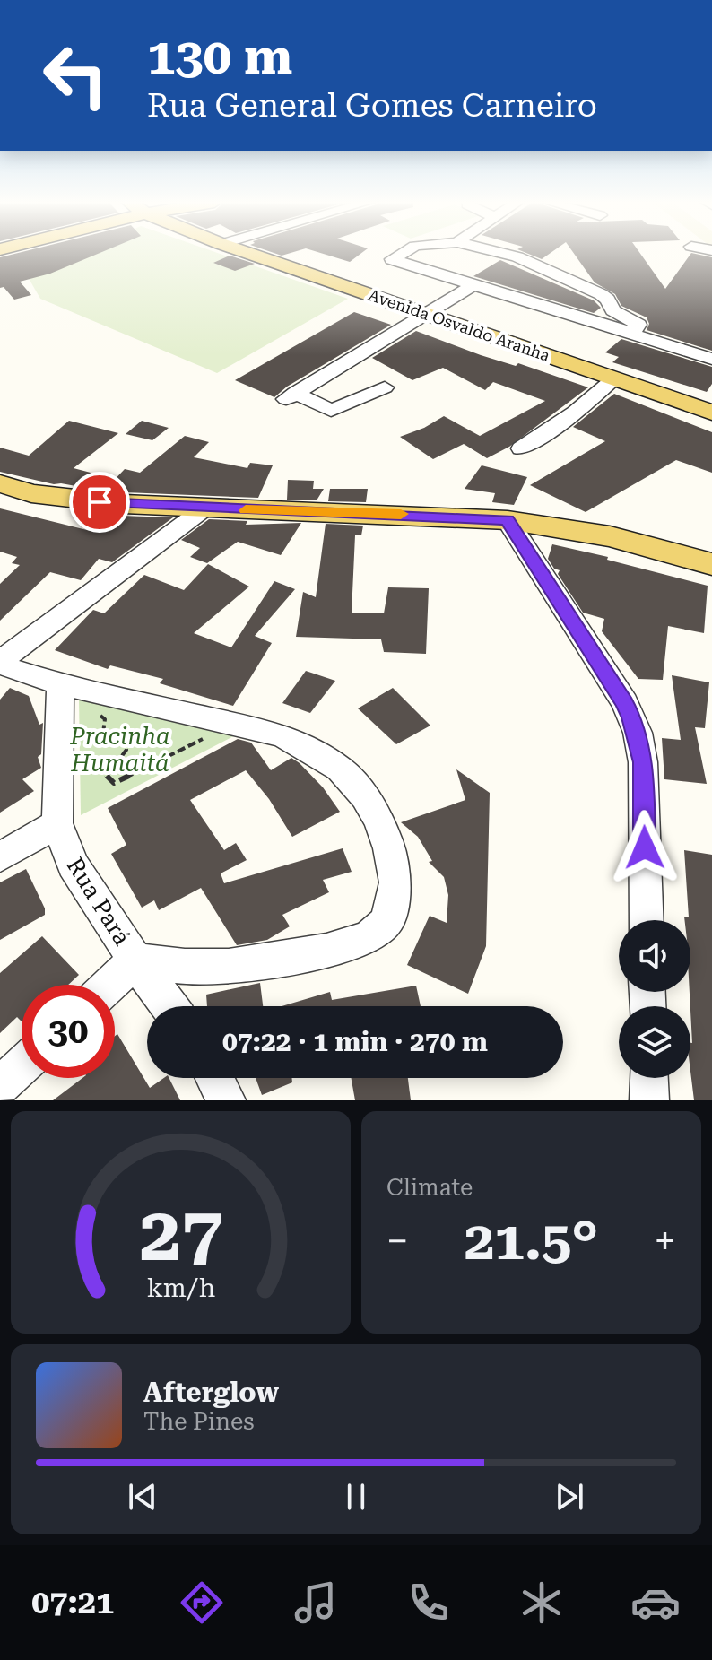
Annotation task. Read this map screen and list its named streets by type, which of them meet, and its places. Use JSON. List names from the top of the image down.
{
  "streets": {
    "main road": ["Avenida Osvaldo Aranha"],
    "street": ["Rua Pará"]
  },
  "parks": ["Pracinha Humaitá"],
  "page": {
    "turn": ["130 m", "Rua General Gomes Carneiro"],
    "limit": "30",
    "trip": "07:22 · 1 min · 270 m",
    "tile": "Climate",
    "heat": ["−", "21.5°", "+"],
    "song": ["Afterglow", "The Pines"],
    "tabs": "07:21",
    "gauge": ["27", "km/h"]
  }
}
